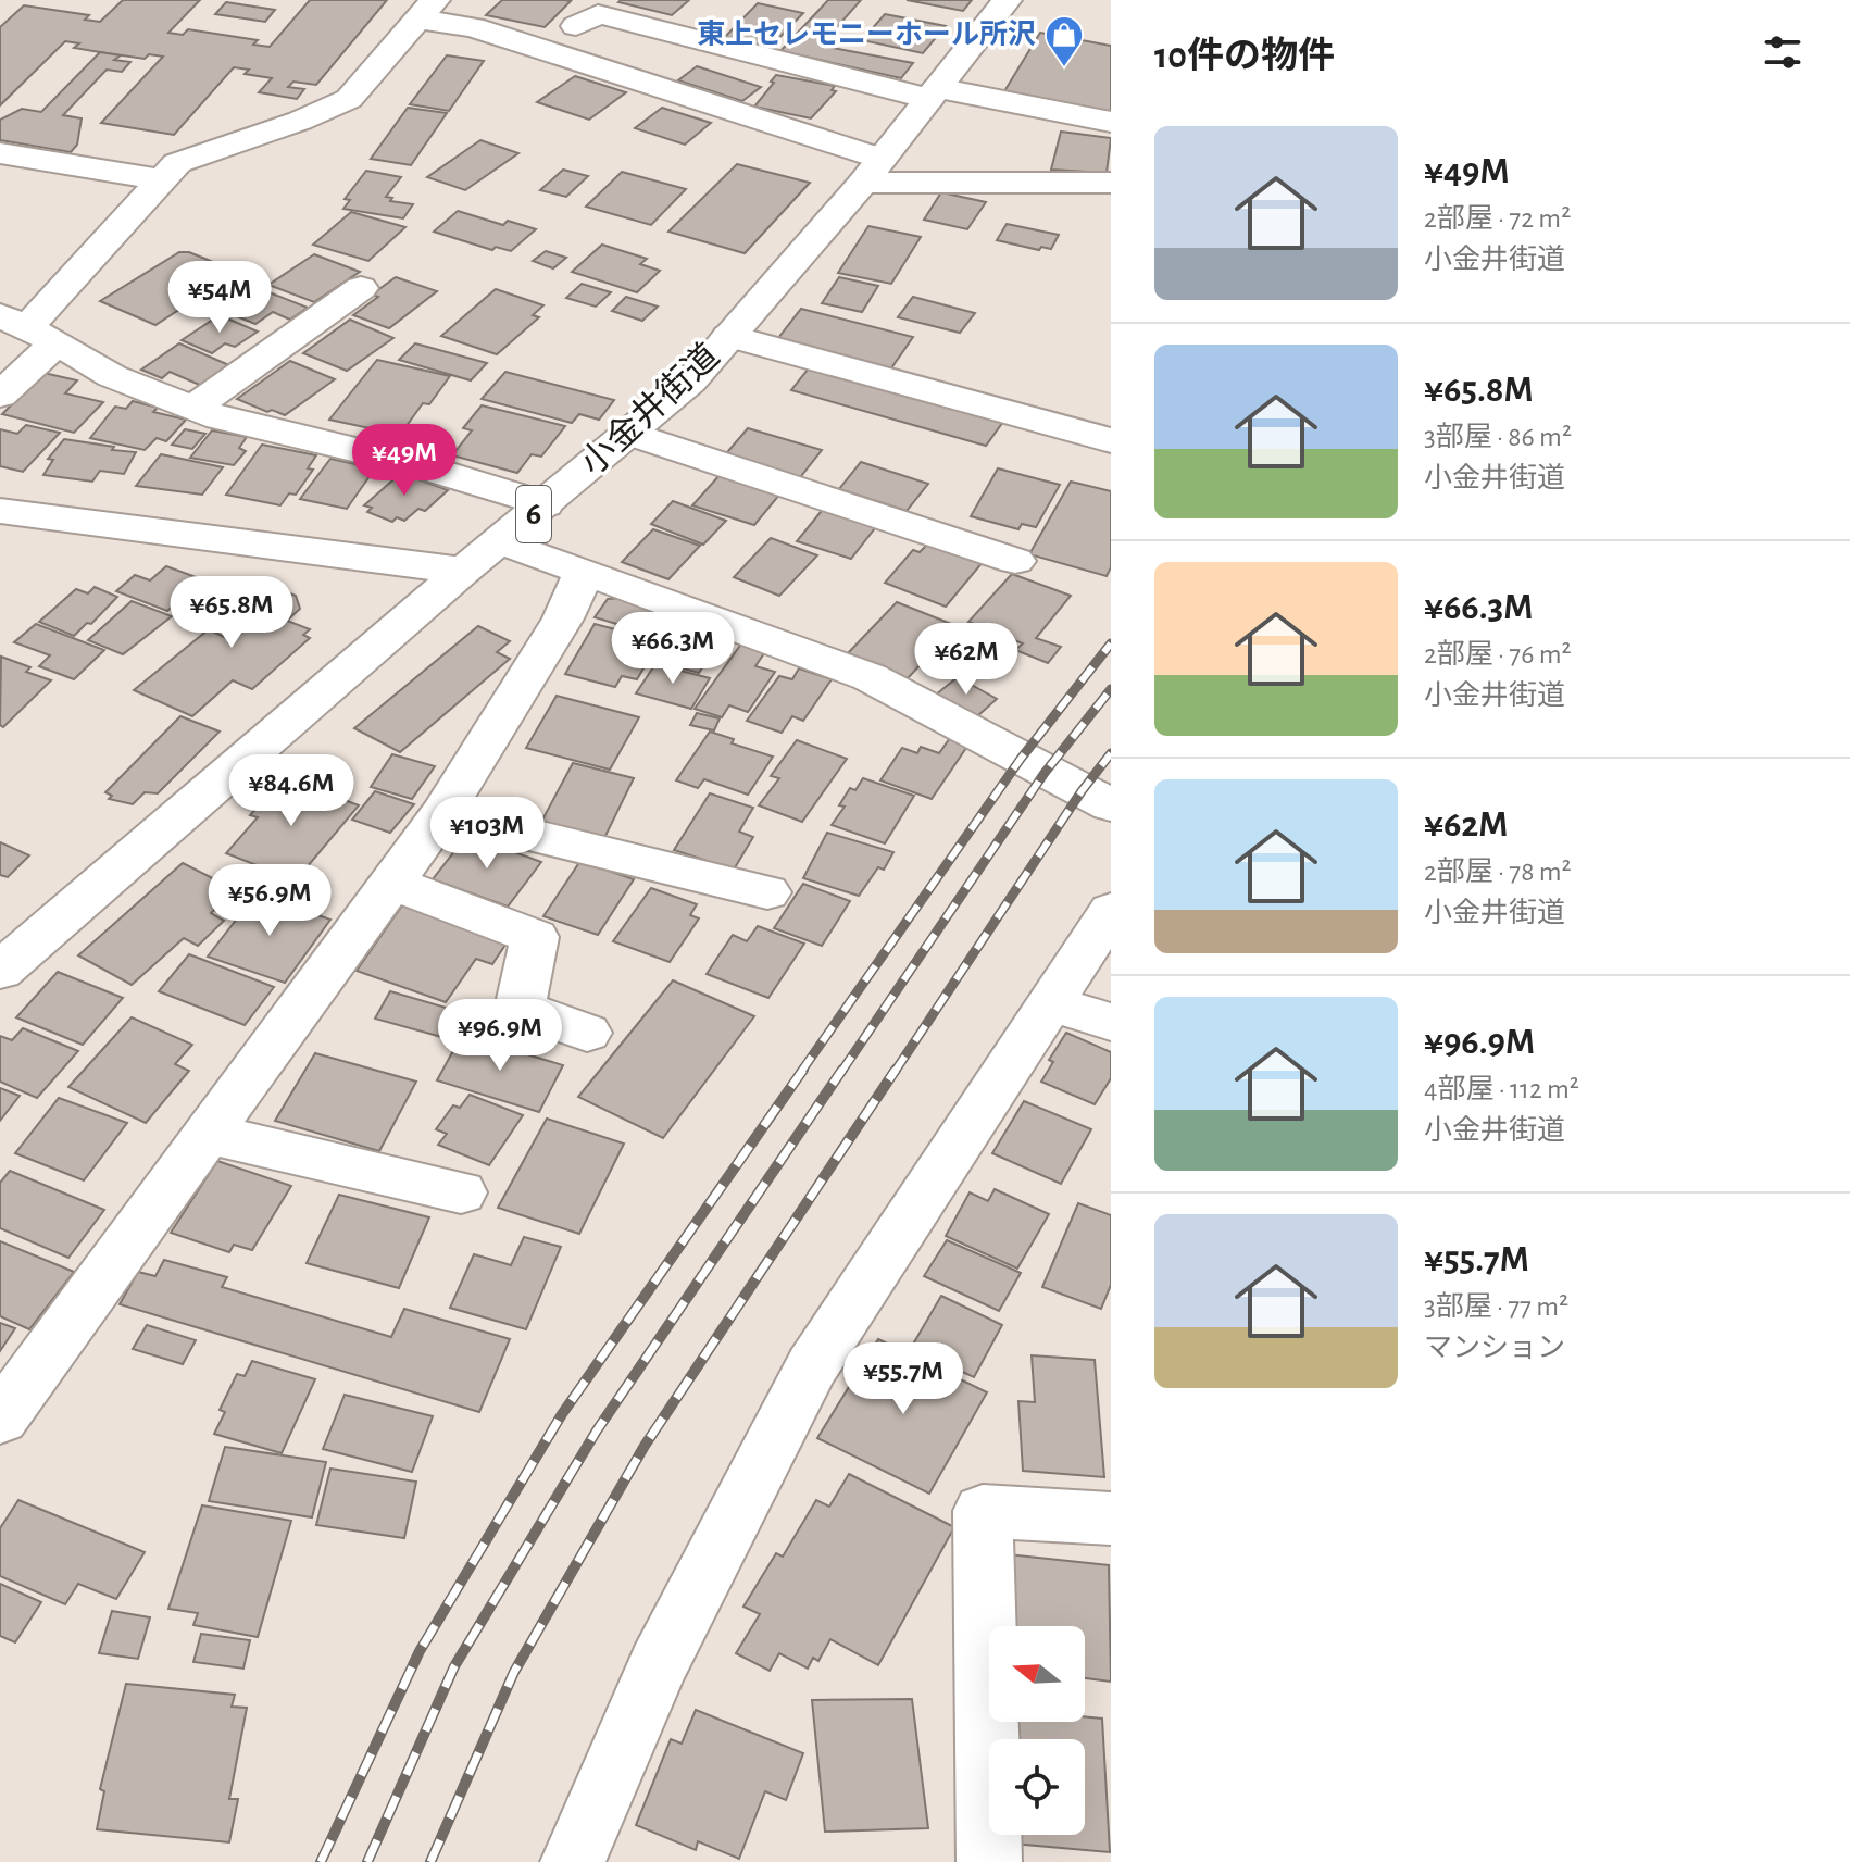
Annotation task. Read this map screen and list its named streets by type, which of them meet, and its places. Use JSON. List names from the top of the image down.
{
  "streets": {
    "street": ["小金井街道", "6"]
  },
  "places": {
    "shop": ["東上セレモニーホール所沢"]
  },
  "north": "left",
  "page": {
    "heading": "10件の物件",
    "list": [
      {
        "name": "¥49M",
        "note": "2部屋 · 72 m² · 小金井街道"
      },
      {
        "name": "¥65.8M",
        "note": "3部屋 · 86 m² · 小金井街道"
      },
      {
        "name": "¥66.3M",
        "note": "2部屋 · 76 m² · 小金井街道"
      },
      {
        "name": "¥62M",
        "note": "2部屋 · 78 m² · 小金井街道"
      },
      {
        "name": "¥96.9M",
        "note": "4部屋 · 112 m² · 小金井街道"
      },
      {
        "name": "¥55.7M",
        "note": "3部屋 · 77 m² · マンション"
      }
    ],
    "price": [
      "¥54M",
      "¥49M",
      "¥65.8M",
      "¥66.3M",
      "¥62M",
      "¥84.6M",
      "¥103M",
      "¥56.9M",
      "¥96.9M",
      "¥55.7M"
    ]
  }
}
